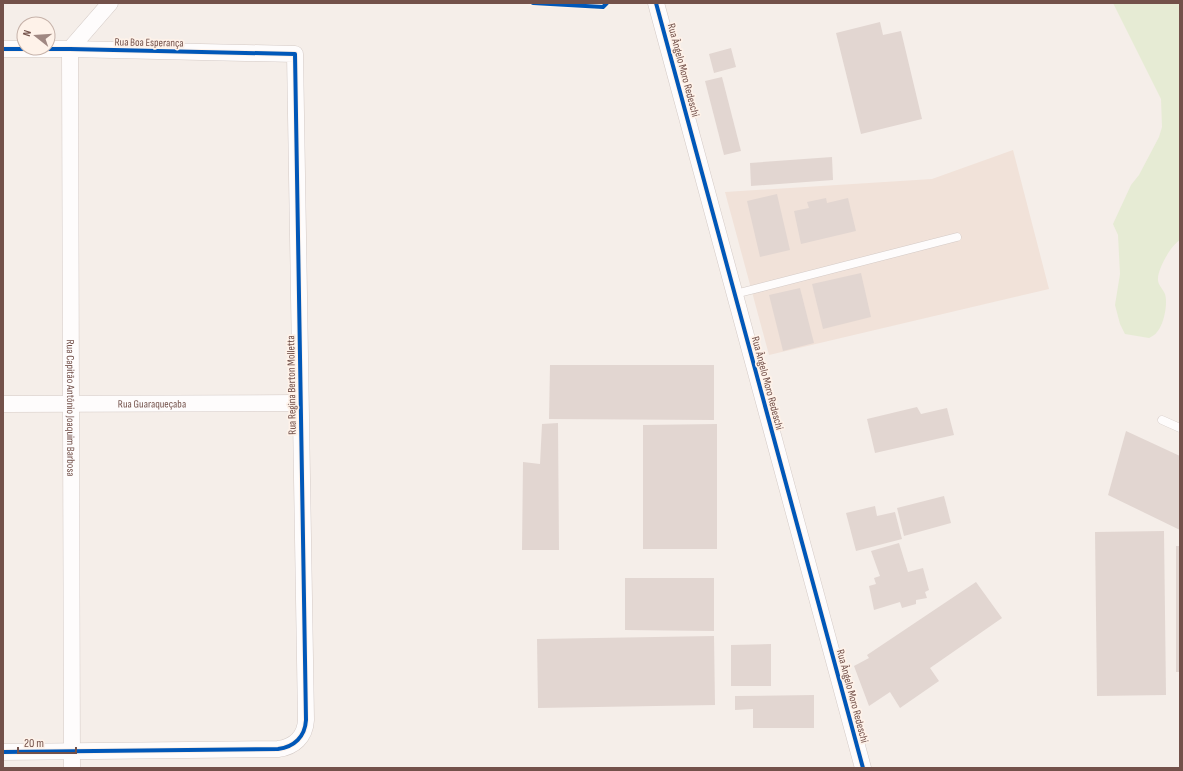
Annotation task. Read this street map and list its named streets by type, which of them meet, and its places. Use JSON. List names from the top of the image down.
{
  "streets": {
    "street": [
      "Rua Boa Esperança",
      "Rua Ângelo Moro Redeschi",
      "Rua Regina Berton Molletta",
      "Rua Guaraqueçaba",
      "Rua Capitão Antônio Joaquim Barbosa"
    ]
  },
  "crossings": [
    ["Rua Boa Esperança", "Rua Regina Berton Molletta"],
    ["Rua Boa Esperança", "Rua Capitão Antônio Joaquim Barbosa"],
    ["Rua Regina Berton Molletta", "Rua Guaraqueçaba"],
    ["Rua Regina Berton Molletta", "Rua Capitão Antônio Joaquim Barbosa"],
    ["Rua Guaraqueçaba", "Rua Capitão Antônio Joaquim Barbosa"]
  ],
  "scale_bar": "20 m",
  "north": "left"
}
